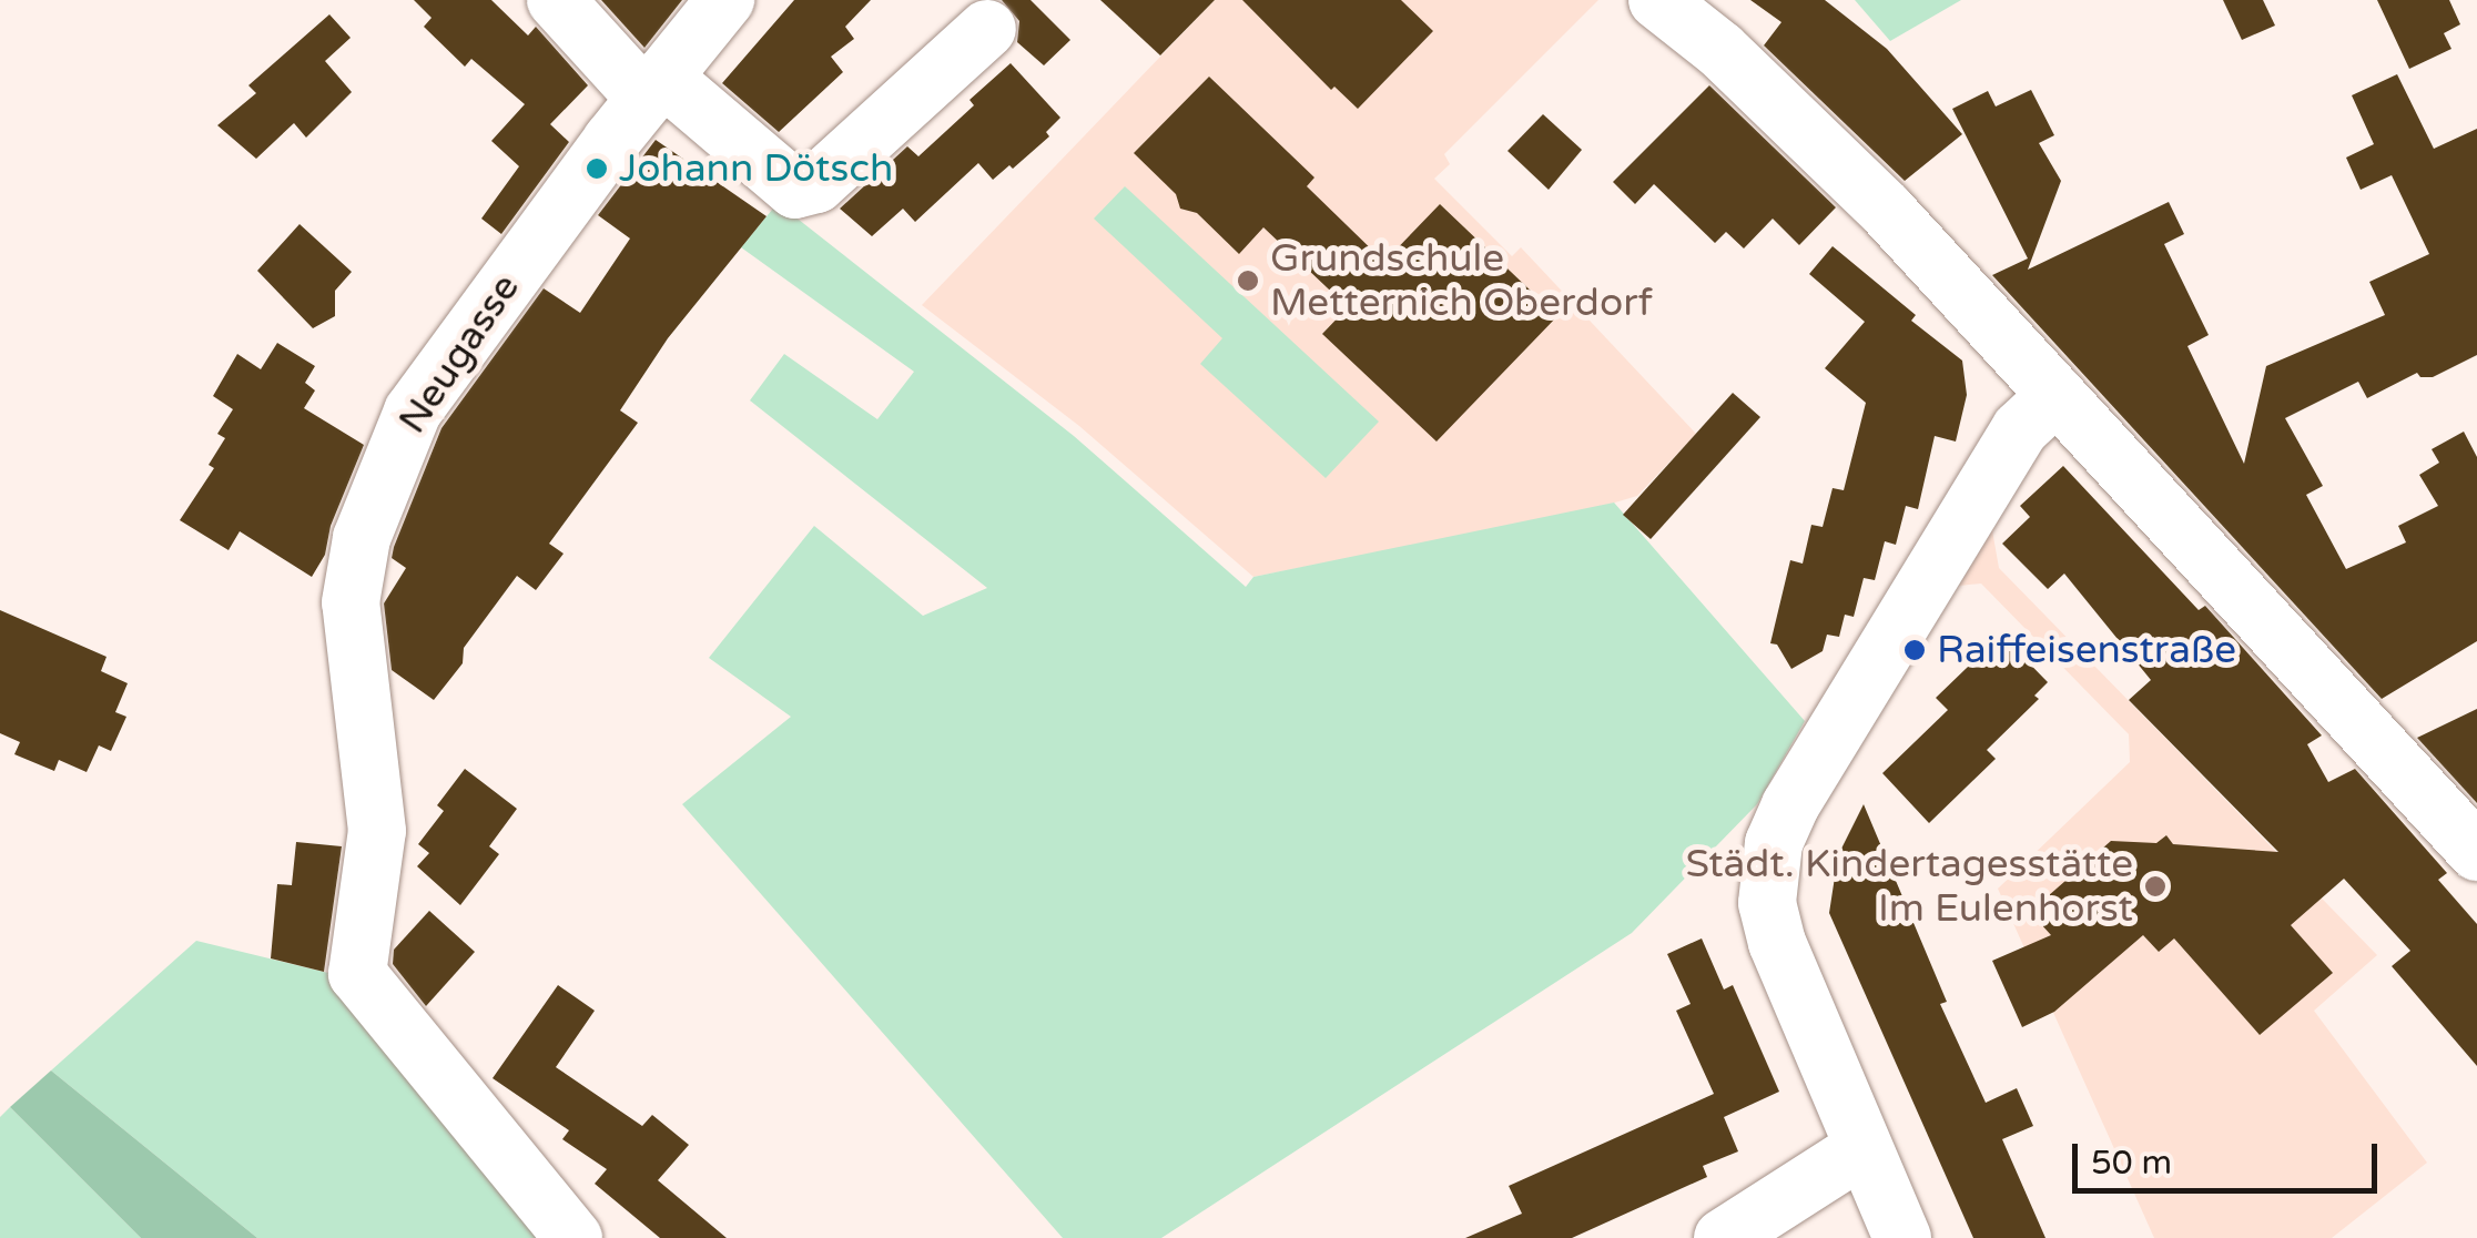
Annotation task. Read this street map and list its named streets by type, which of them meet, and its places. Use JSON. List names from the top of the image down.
{
  "streets": {
    "street": ["Neugasse"]
  },
  "places": [
    "Johann Dötsch",
    "Grundschule Metternich Oberdorf",
    "Raiffeisenstraße",
    "Städt. Kindertagesstätte Im Eulenhorst"
  ],
  "scale_bar": "50 m"
}
